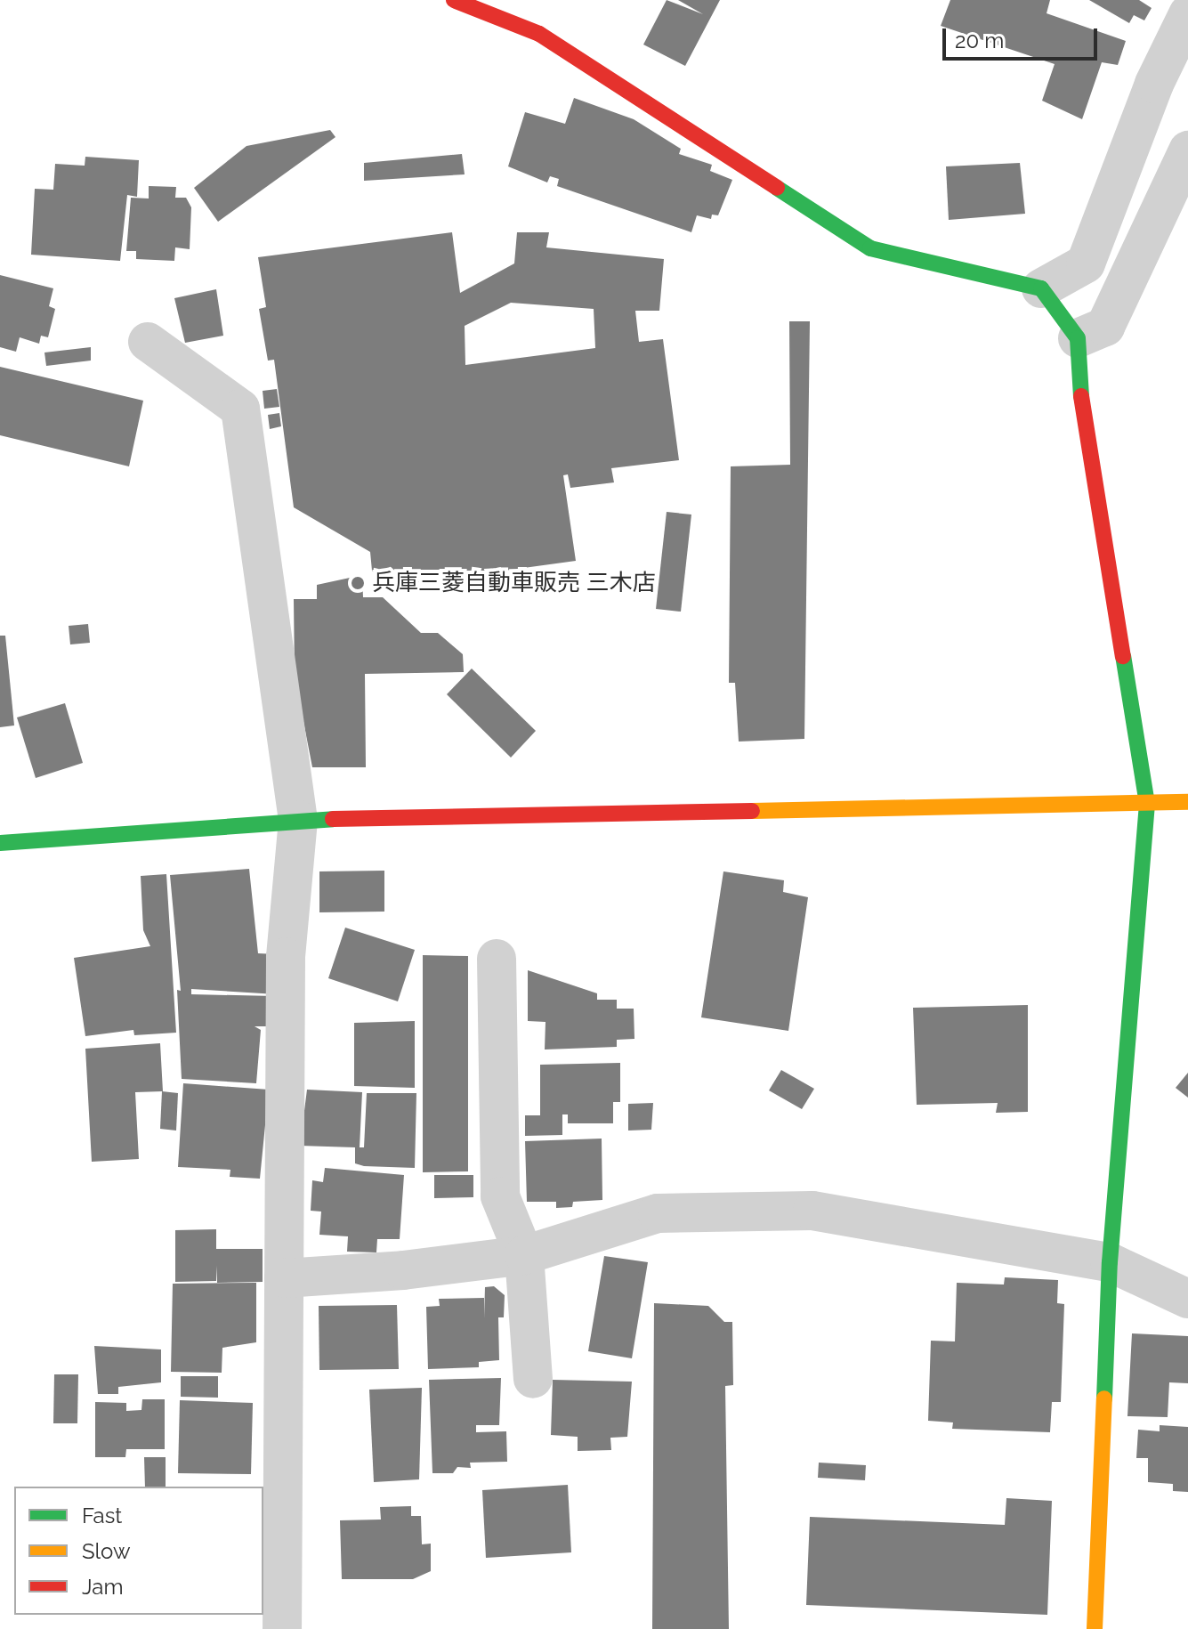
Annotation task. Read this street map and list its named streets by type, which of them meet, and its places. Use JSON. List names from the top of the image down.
{
  "places": ["兵庫三菱自動車販売 三木店"],
  "legend": ["Fast", "Slow", "Jam"],
  "scale_bar": "20 m"
}
